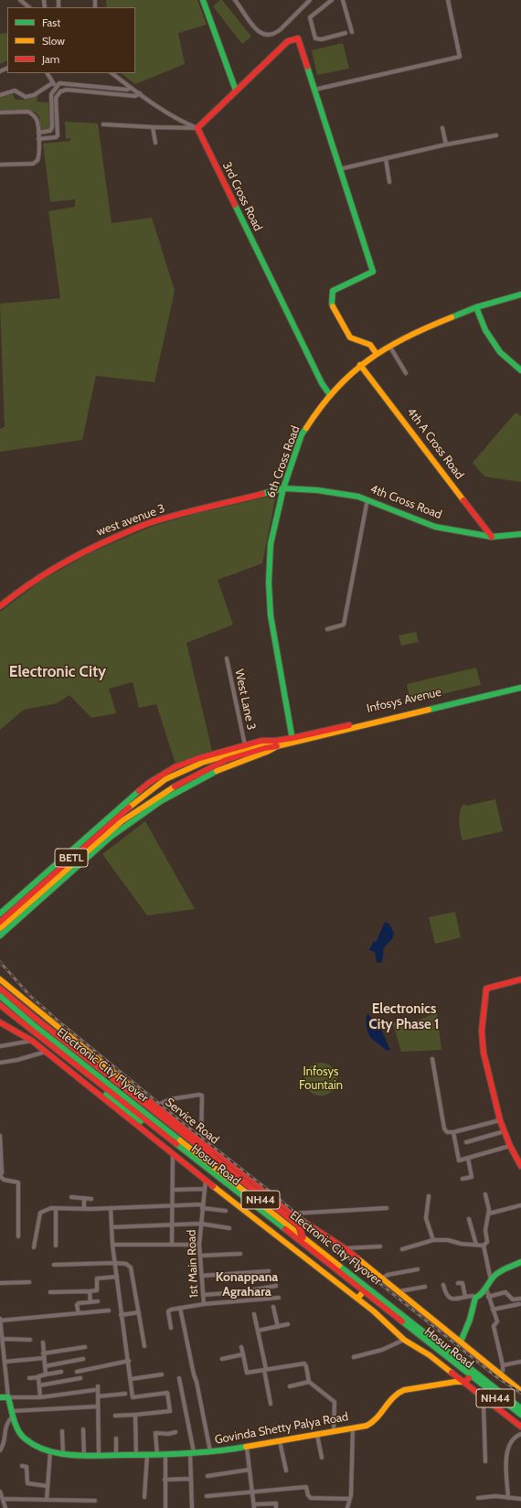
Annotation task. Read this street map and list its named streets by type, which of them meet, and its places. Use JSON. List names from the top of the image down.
{
  "streets": {
    "main road": [
      "3rd Cross Road",
      "4th A Cross Road",
      "6th Cross Road",
      "4th Cross Road",
      "west avenue 3",
      "Infosys Avenue",
      "BETL",
      "Electronic City Flyover",
      "Service Road",
      "Hosur Road",
      "NH44",
      "Govinda Shetty Palya Road"
    ],
    "street": ["West Lane 3", "1st Main Road"]
  },
  "crossings": [
    ["3rd Cross Road", "6th Cross Road"],
    ["4th A Cross Road", "6th Cross Road"],
    ["4th A Cross Road", "4th Cross Road"],
    ["6th Cross Road", "4th Cross Road"],
    ["6th Cross Road", "west avenue 3"],
    ["6th Cross Road", "Infosys Avenue"],
    ["4th Cross Road", "west avenue 3"],
    ["Infosys Avenue", "BETL"],
    ["Electronic City Flyover", "Hosur Road"],
    ["Service Road", "Hosur Road"],
    ["Hosur Road", "Govinda Shetty Palya Road"]
  ],
  "districts": ["Electronic City", "Electronics City Phase 1", "Konappana Agrahara"],
  "parks": ["Infosys Fountain"],
  "legend": ["Fast", "Slow", "Jam"]
}
